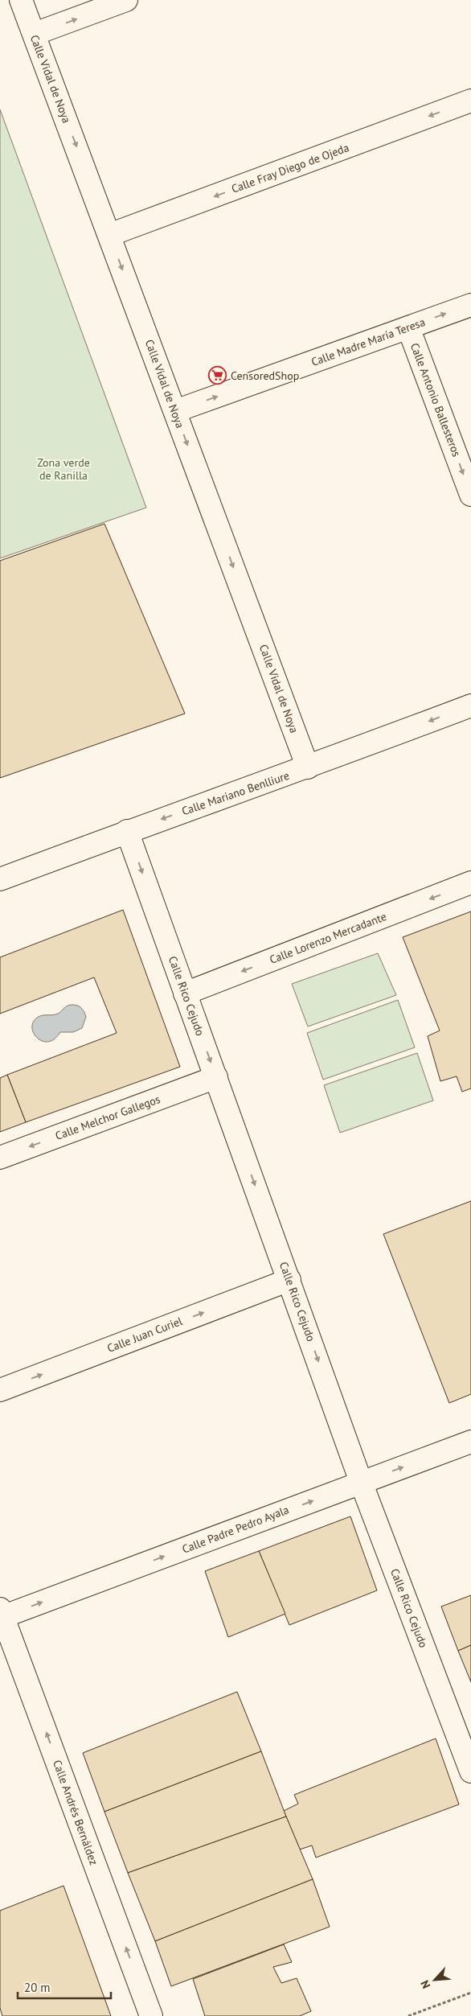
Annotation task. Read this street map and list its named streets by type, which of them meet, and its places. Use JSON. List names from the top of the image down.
{
  "streets": {
    "street": [
      "Calle Vidal de Noya",
      "Calle Fray Diego de Ojeda",
      "Calle Madre María Teresa",
      "Calle Antonio Ballesteros",
      "Calle Mariano Benlliure",
      "Calle Lorenzo Mercadante",
      "Calle Rico Cejudo",
      "Calle Melchor Gallegos",
      "Calle Juan Curiel",
      "Calle Padre Pedro Ayala",
      "Calle Andrés Bernáldez"
    ]
  },
  "crossings": [
    ["Calle Vidal de Noya", "Calle Fray Diego de Ojeda"],
    ["Calle Vidal de Noya", "Calle Madre María Teresa"],
    ["Calle Vidal de Noya", "Calle Mariano Benlliure"],
    ["Calle Madre María Teresa", "Calle Antonio Ballesteros"],
    ["Calle Mariano Benlliure", "Calle Rico Cejudo"],
    ["Calle Lorenzo Mercadante", "Calle Rico Cejudo"],
    ["Calle Rico Cejudo", "Calle Melchor Gallegos"],
    ["Calle Rico Cejudo", "Calle Juan Curiel"],
    ["Calle Rico Cejudo", "Calle Padre Pedro Ayala"],
    ["Calle Padre Pedro Ayala", "Calle Andrés Bernáldez"]
  ],
  "one_way": [
    "Calle Vidal de Noya",
    "Calle Fray Diego de Ojeda",
    "Calle Madre María Teresa",
    "Calle Antonio Ballesteros",
    "Calle Mariano Benlliure",
    "Calle Lorenzo Mercadante",
    "Calle Rico Cejudo",
    "Calle Melchor Gallegos",
    "Calle Juan Curiel",
    "Calle Padre Pedro Ayala",
    "Calle Andrés Bernáldez"
  ],
  "parks": ["Zona verde de Ranilla"],
  "places": {
    "supermarket": ["CensoredShop"]
  },
  "scale_bar": "20 m",
  "north": "bottom left"
}
